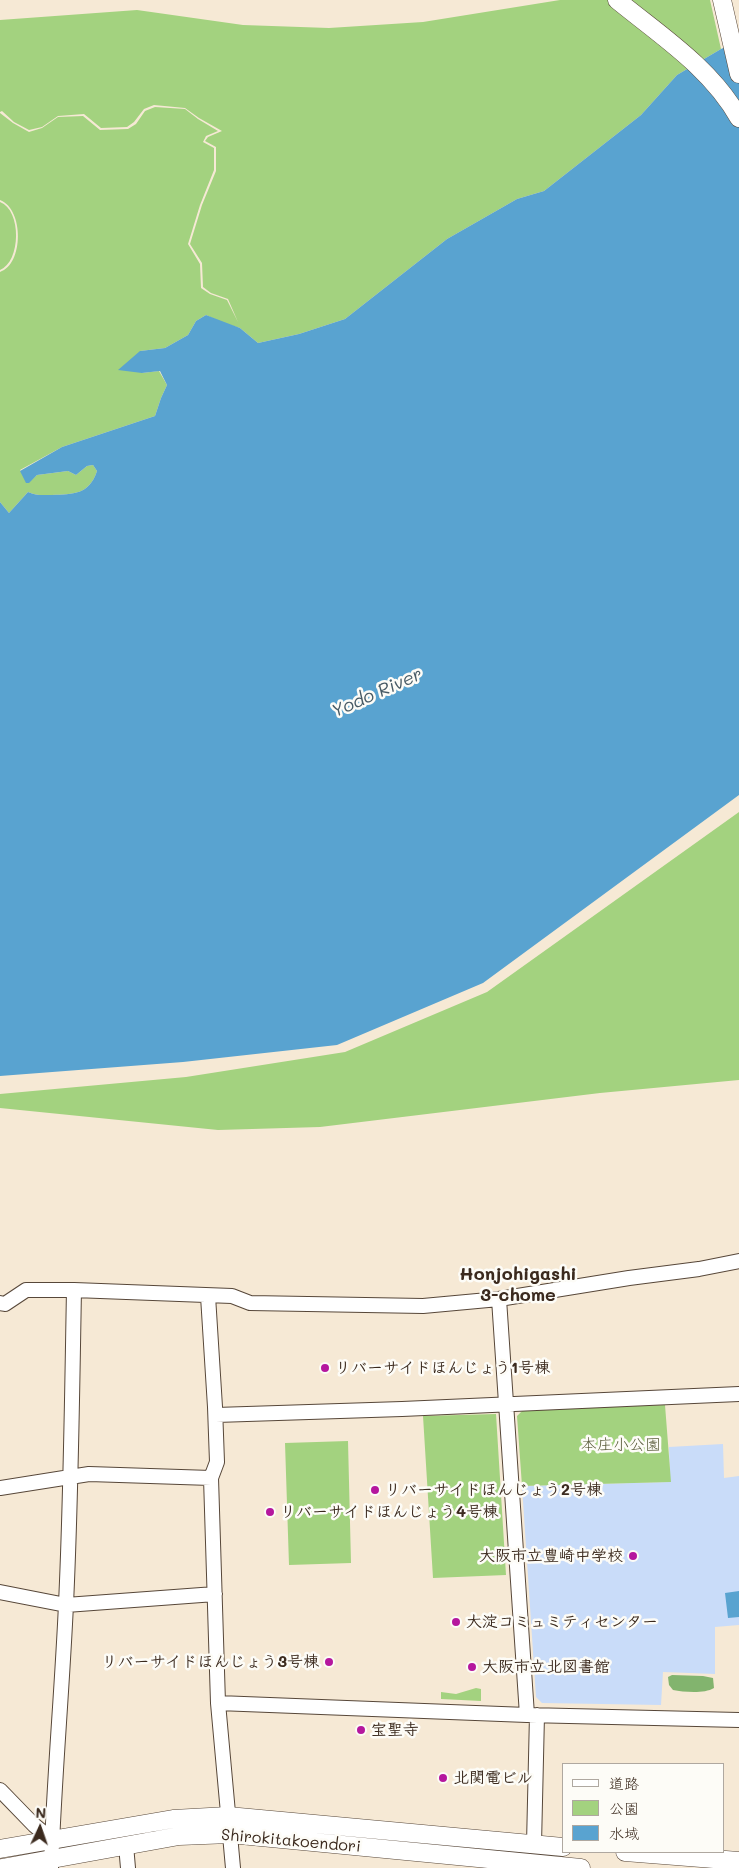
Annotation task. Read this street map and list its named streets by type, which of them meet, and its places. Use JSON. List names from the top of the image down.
{
  "streets": {
    "main road": ["Shirokitakoendori"]
  },
  "districts": ["Honjohigashi 3-chome"],
  "water": ["Yodo River"],
  "parks": ["本庄小公園"],
  "places": [
    "リバーサイドほんじょう1号棟",
    "リバーサイドほんじょう2号棟",
    "リバーサイドほんじょう4号棟",
    "大阪市立豊崎中学校",
    "大淀コミュミティセンター",
    "リバーサイドほんじょう3号棟",
    "大阪市立北図書館",
    "宝聖寺",
    "北関電ビル"
  ],
  "legend": ["道路", "公園", "水域"],
  "north": "top"
}
